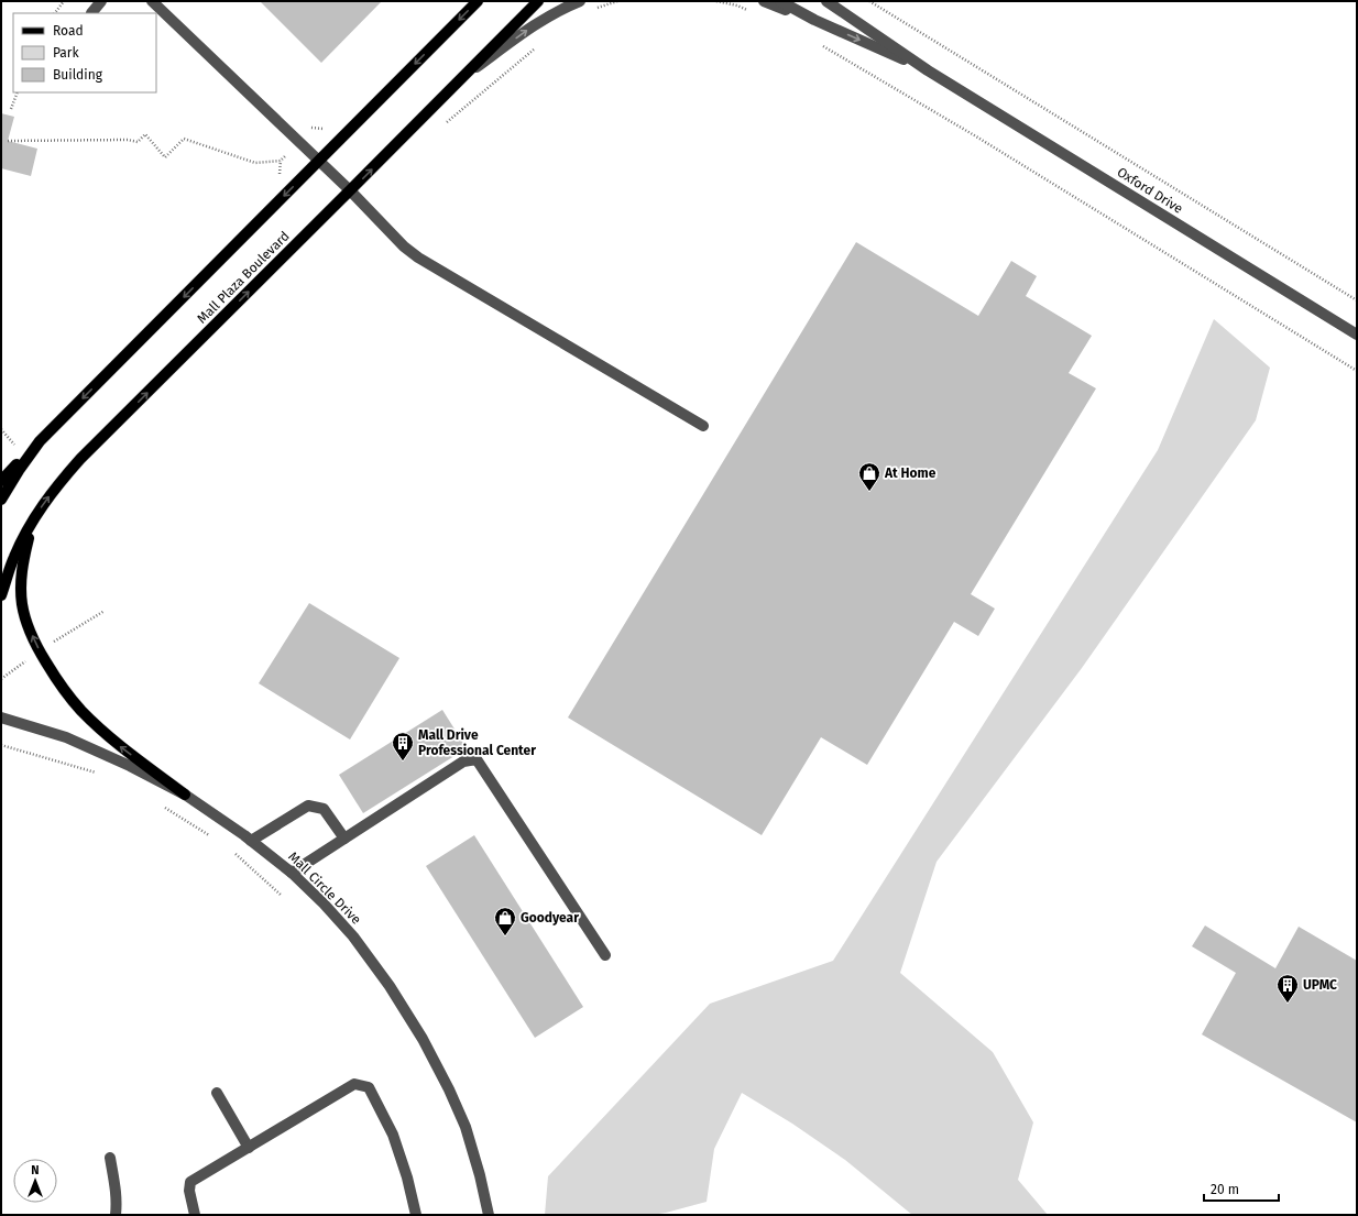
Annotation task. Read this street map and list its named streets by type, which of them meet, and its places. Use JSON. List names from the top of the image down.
{
  "streets": {
    "main road": ["Mall Plaza Boulevard"],
    "street": ["Oxford Drive", "Mall Circle Drive"]
  },
  "places": {
    "shop": ["At Home", "Goodyear"],
    "building": ["Mall Drive Professional Center", "UPMC"]
  },
  "legend": ["Road", "Park", "Building"],
  "scale_bar": "20 m",
  "north": "top"
}
